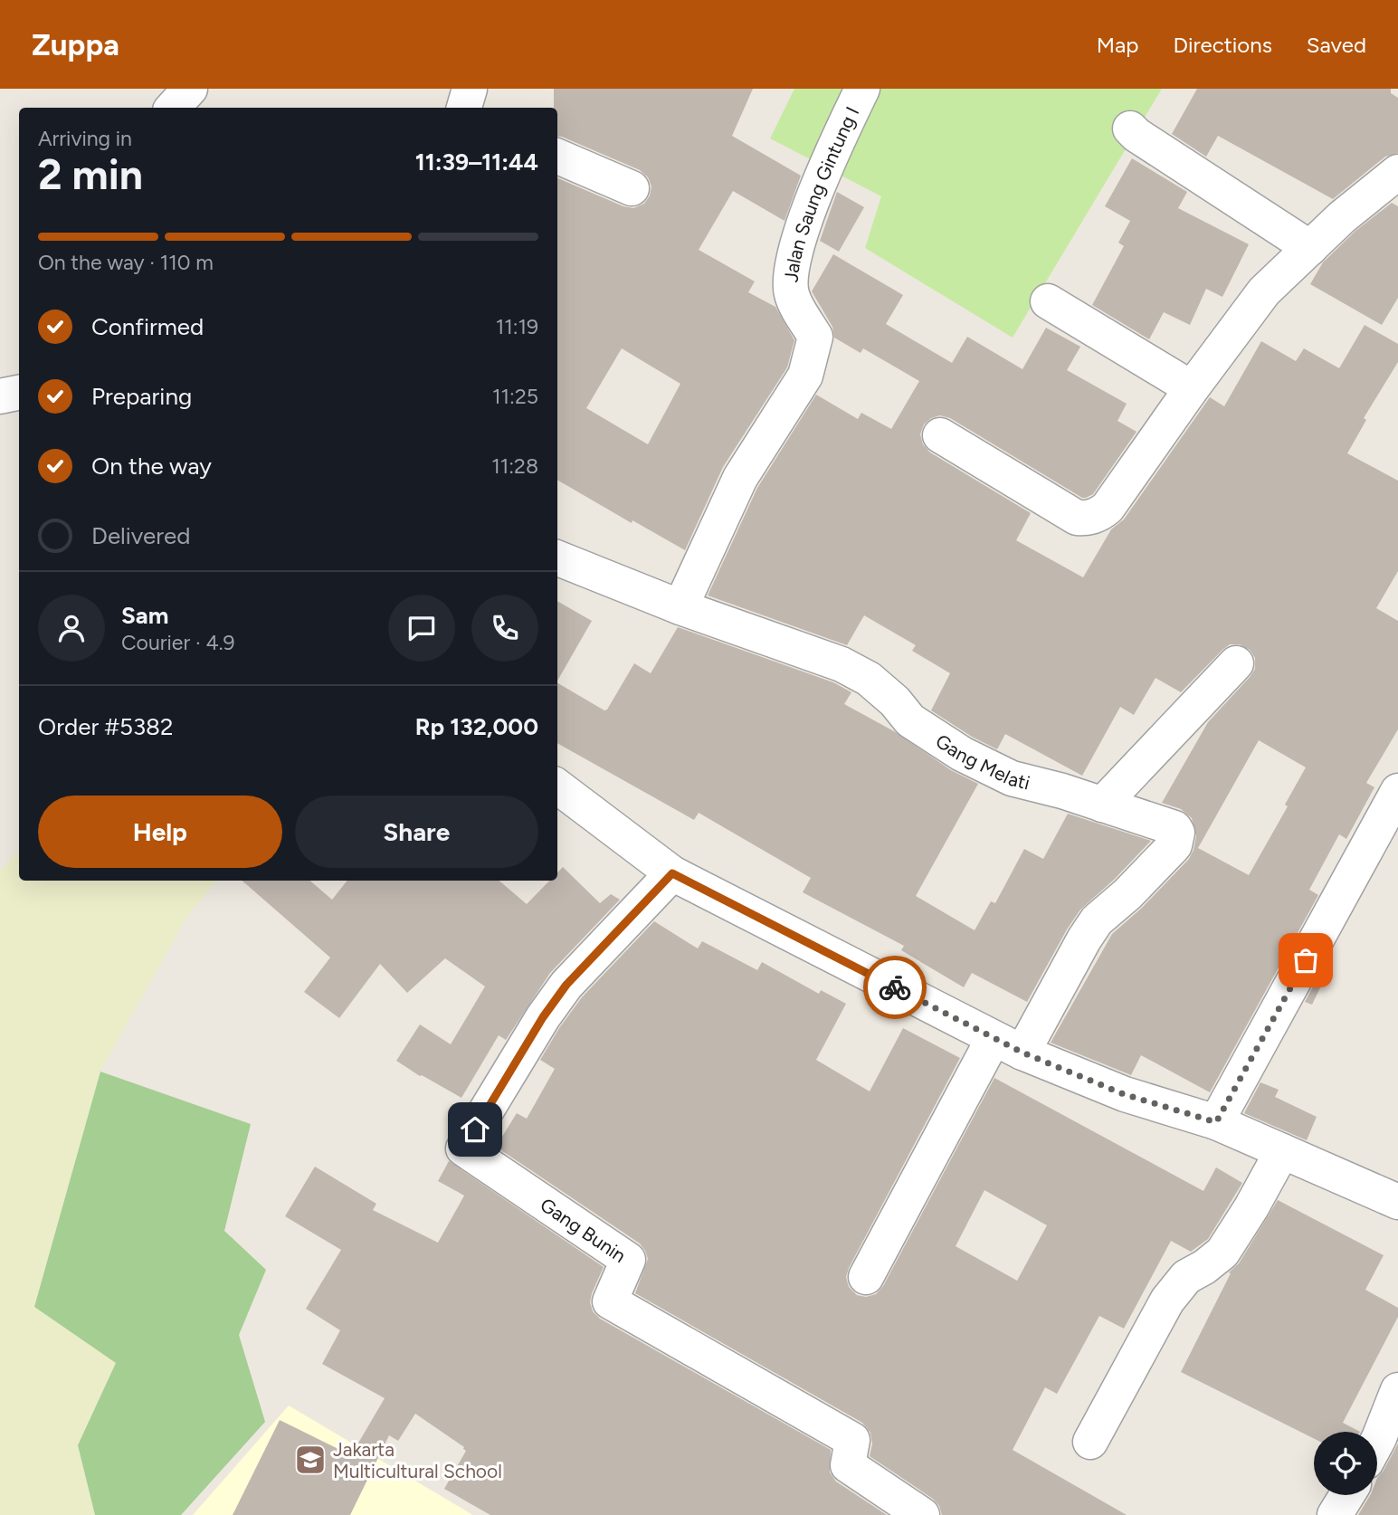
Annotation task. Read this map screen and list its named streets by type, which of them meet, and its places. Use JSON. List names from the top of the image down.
{
  "streets": {
    "street": ["Jalan Saung Gintung I", "Gang Melati", "Gang Bunin"]
  },
  "crossings": [
    ["Jalan Saung Gintung I", "Gang Melati"]
  ],
  "places": {
    "school or university": ["Jakarta Multicultural School"]
  },
  "page": {
    "header": "Zuppa",
    "nav": ["Map", "Directions", "Saved"],
    "heading": ["2 min", "Arriving in", "11:39–11:44"],
    "panel": [
      "Sam",
      "Courier · 4.9",
      "Order #5382",
      "Rp 132,000"
    ],
    "bar": "On the way · 110 m",
    "list": [
      ["Confirmed", "11:19"],
      ["Preparing", "11:25"],
      ["On the way", "11:28"],
      "Delivered"
    ],
    "buttons": ["Help", "Share"]
  }
}
